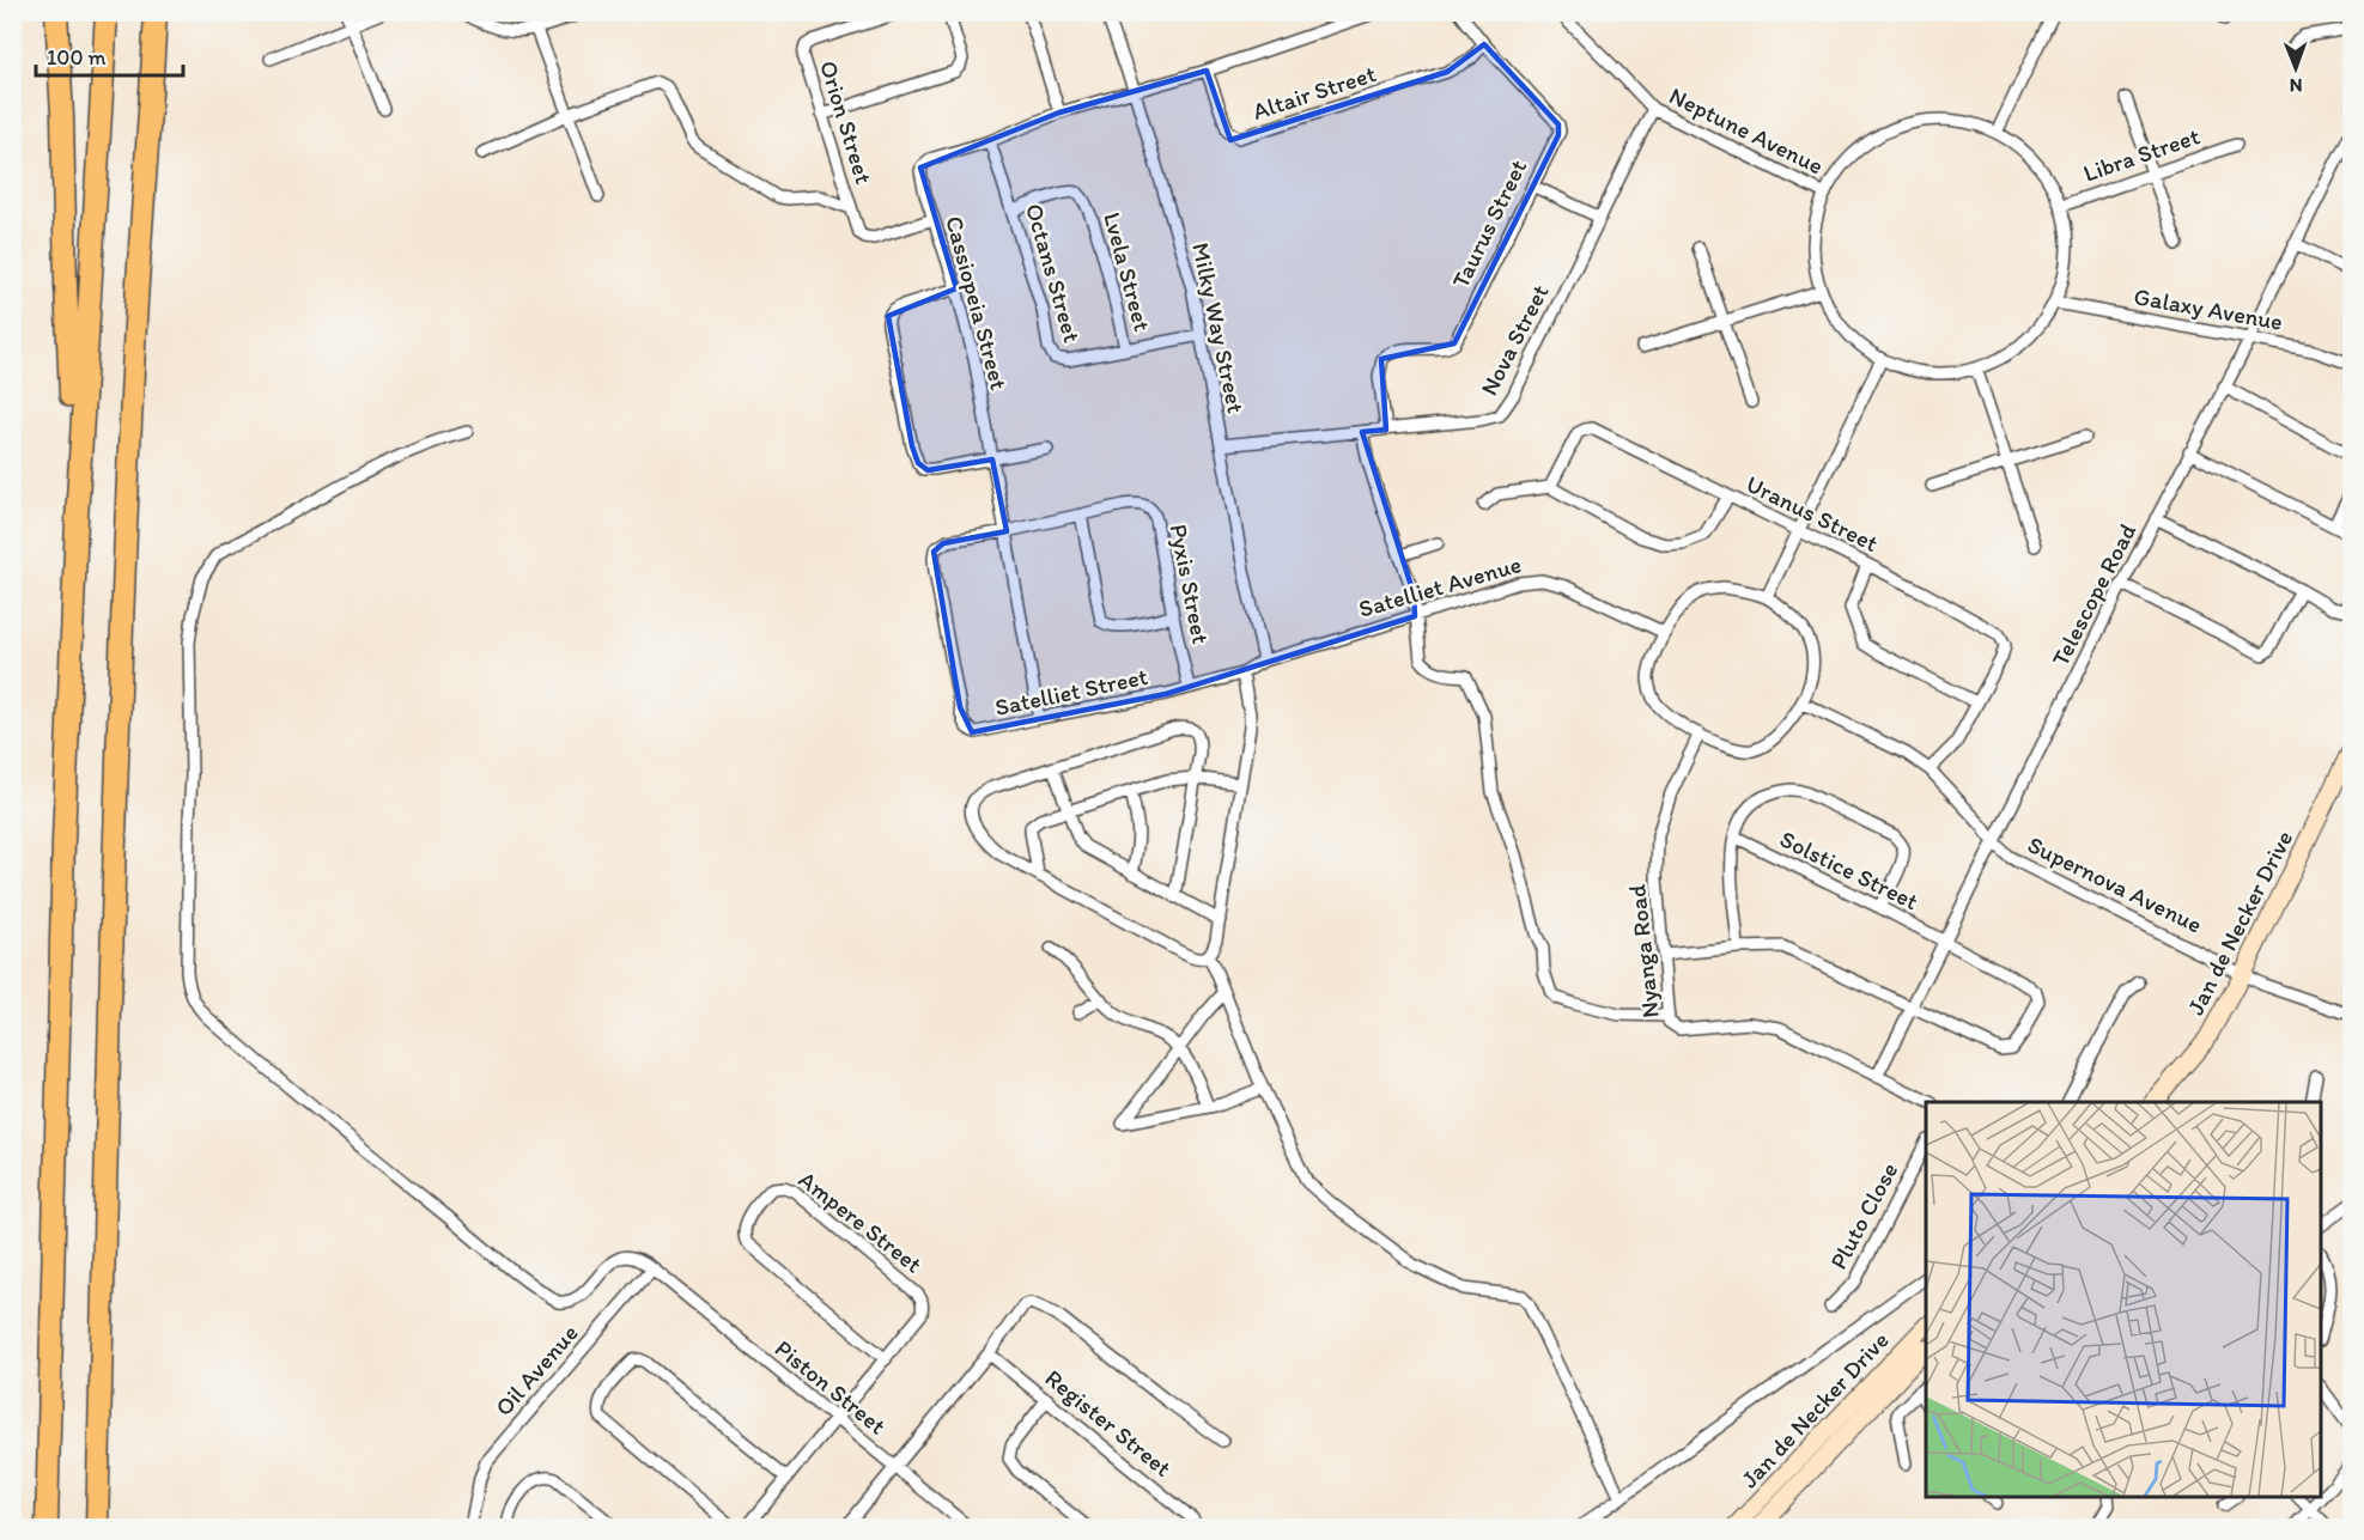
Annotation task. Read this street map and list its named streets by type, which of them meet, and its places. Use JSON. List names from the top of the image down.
{
  "streets": {
    "main road": ["Jan de Necker Drive"],
    "street": [
      "Altair Street",
      "Orion Street",
      "Neptune Avenue",
      "Libra Street",
      "Taurus Street",
      "Lvela Street",
      "Octans Street",
      "Cassiopeia Street",
      "Galaxy Avenue",
      "Milky Way Street",
      "Nova Street",
      "Uranus Street",
      "Pyxis Street",
      "Satelliet Avenue",
      "Telescope Road",
      "Satelliet Street",
      "Solstice Street",
      "Supernova Avenue",
      "Nyanga Road",
      "Pluto Close",
      "Ampere Street",
      "Oil Avenue",
      "Piston Street",
      "Register Street"
    ]
  },
  "crossings": [
    ["Altair Street", "Taurus Street"],
    ["Altair Street", "Cassiopeia Street"],
    ["Orion Street", "Cassiopeia Street"],
    ["Neptune Avenue", "Libra Street"],
    ["Neptune Avenue", "Galaxy Avenue"],
    ["Neptune Avenue", "Nova Street"],
    ["Libra Street", "Galaxy Avenue"],
    ["Taurus Street", "Nova Street"],
    ["Lvela Street", "Octans Street"],
    ["Octans Street", "Cassiopeia Street"],
    ["Octans Street", "Milky Way Street"],
    ["Cassiopeia Street", "Milky Way Street"],
    ["Cassiopeia Street", "Pyxis Street"],
    ["Cassiopeia Street", "Satelliet Street"],
    ["Galaxy Avenue", "Telescope Road"],
    ["Milky Way Street", "Nova Street"],
    ["Milky Way Street", "Satelliet Avenue"],
    ["Milky Way Street", "Satelliet Street"],
    ["Uranus Street", "Supernova Avenue"],
    ["Pyxis Street", "Satelliet Street"],
    ["Satelliet Avenue", "Satelliet Street"],
    ["Satelliet Avenue", "Supernova Avenue"],
    ["Satelliet Avenue", "Nyanga Road"],
    ["Telescope Road", "Solstice Street"],
    ["Telescope Road", "Supernova Avenue"],
    ["Telescope Road", "Nyanga Road"],
    ["Supernova Avenue", "Jan de Necker Drive"],
    ["Supernova Avenue", "Nyanga Road"],
    ["Ampere Street", "Piston Street"],
    ["Oil Avenue", "Piston Street"]
  ],
  "scale_bar": "100 m",
  "north": "bottom"
}
